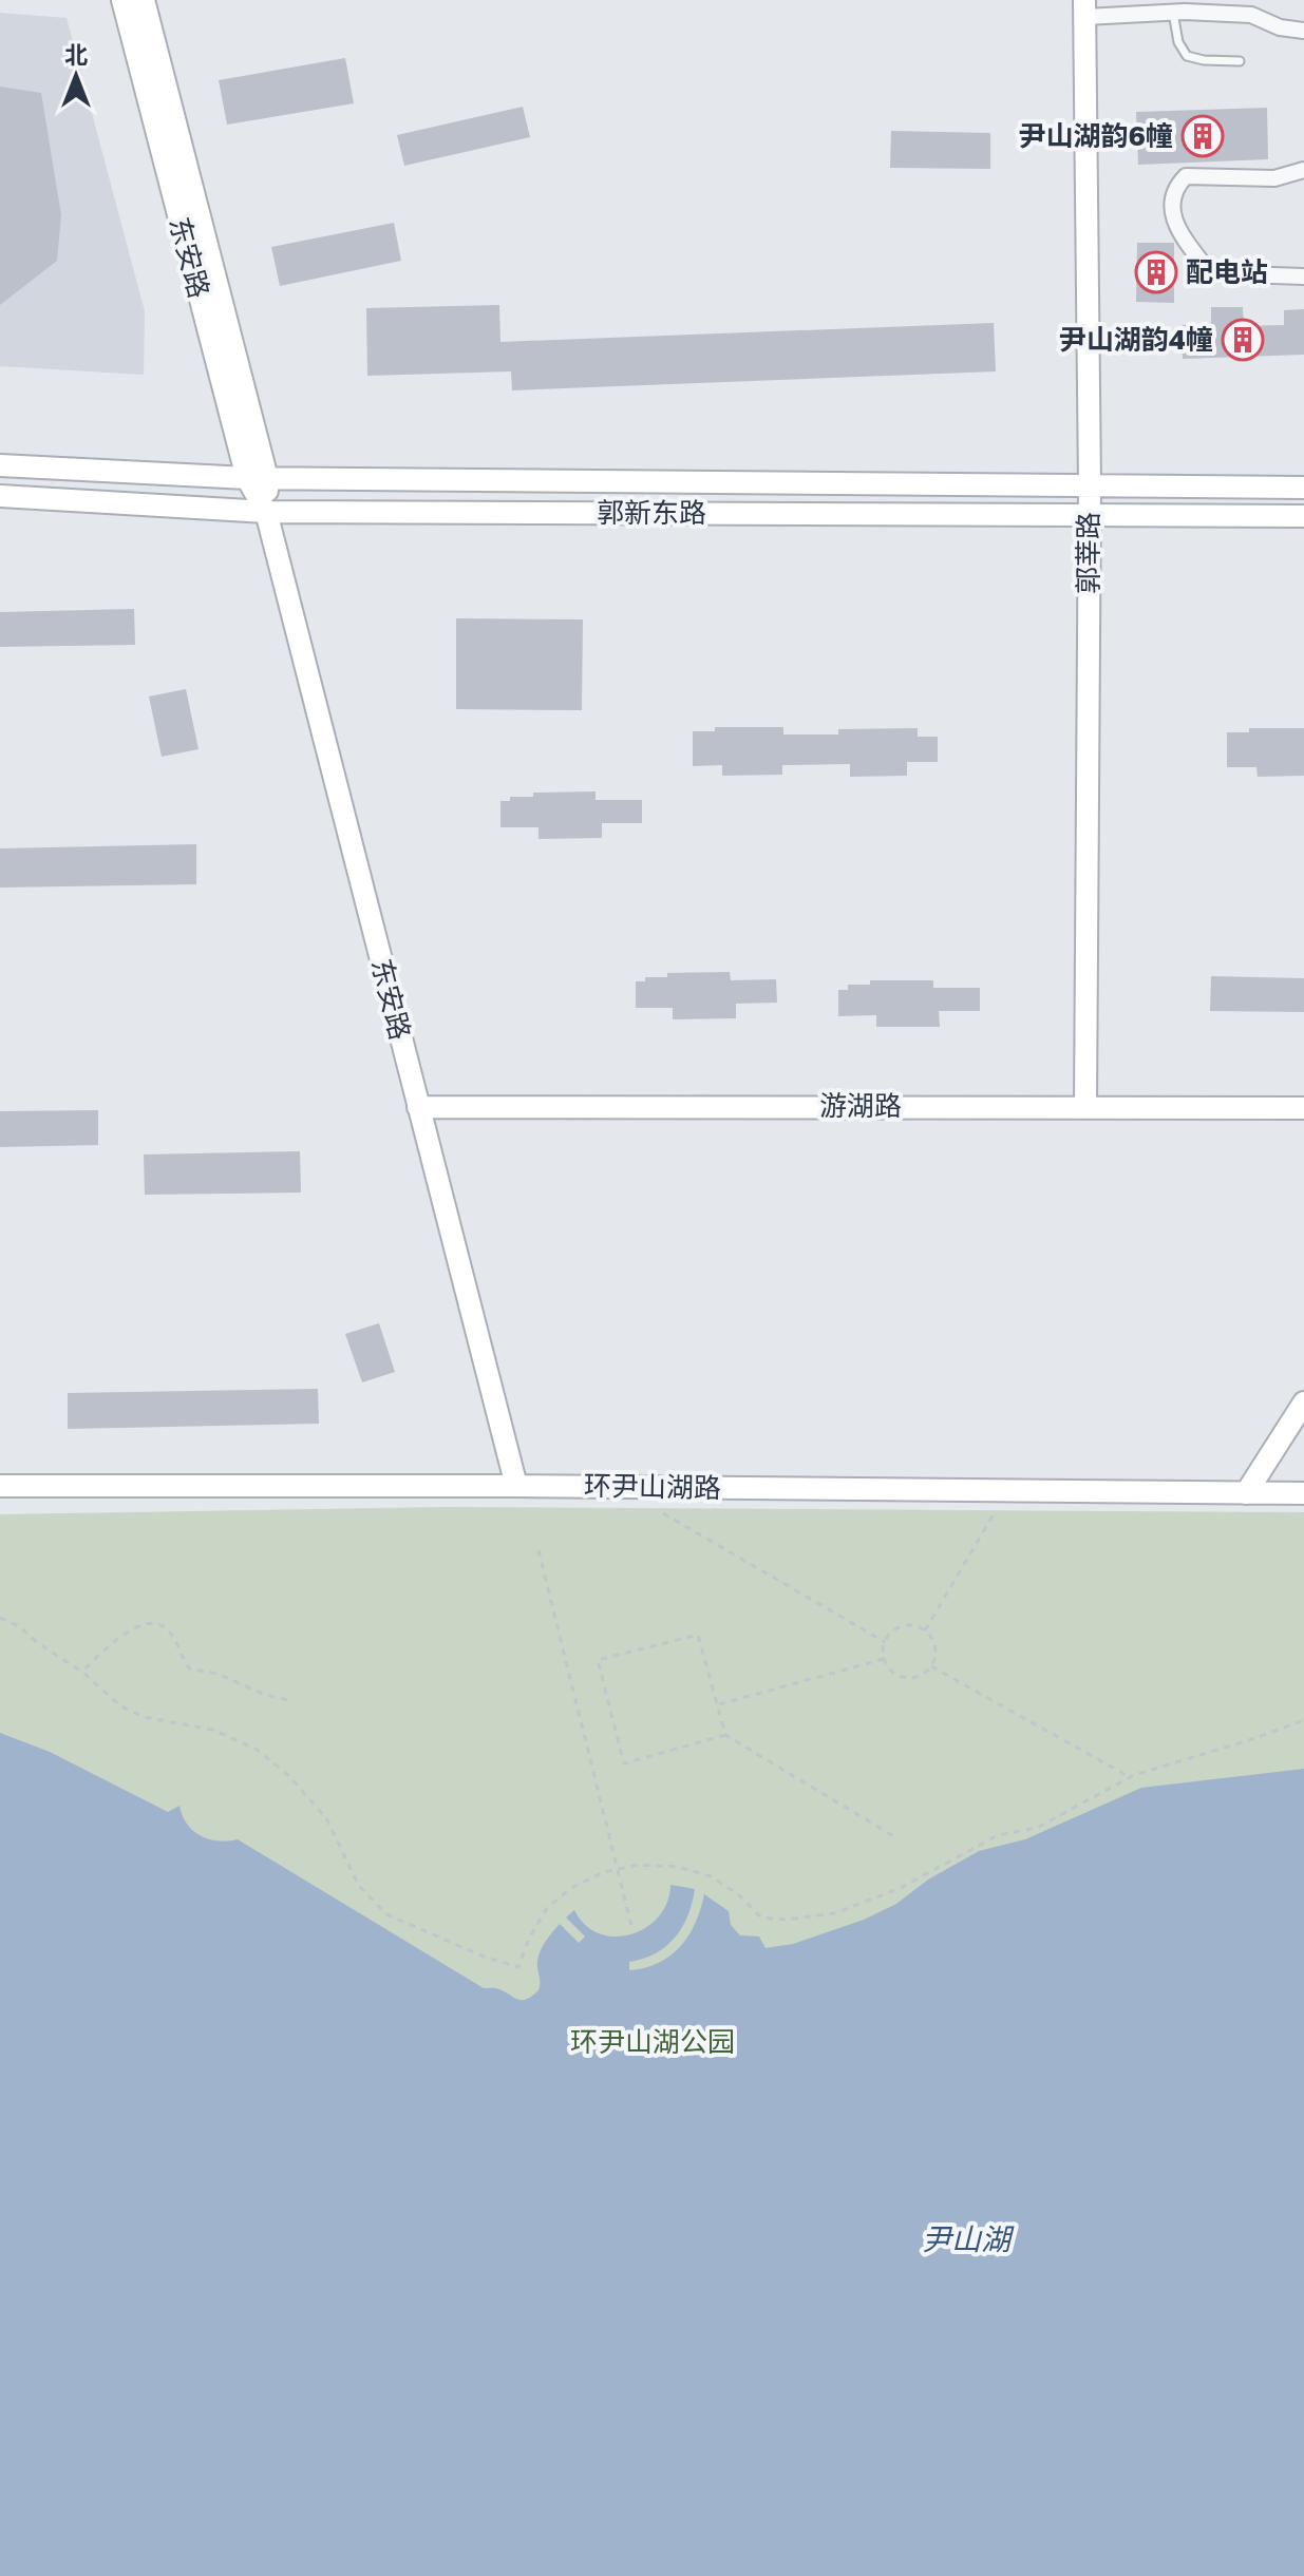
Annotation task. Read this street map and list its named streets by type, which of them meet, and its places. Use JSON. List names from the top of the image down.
{
  "streets": {
    "street": [
      "东安路",
      "郭新东路",
      "郭莘路",
      "游湖路",
      "环尹山湖路"
    ]
  },
  "crossings": [
    ["东安路", "郭新东路"],
    ["东安路", "游湖路"],
    ["东安路", "环尹山湖路"],
    ["郭新东路", "郭莘路"],
    ["郭莘路", "游湖路"]
  ],
  "water": ["尹山湖"],
  "parks": ["环尹山湖公园"],
  "places": {
    "building": ["尹山湖韵6幢", "配电站", "尹山湖韵4幢"]
  },
  "north": "top"
}
